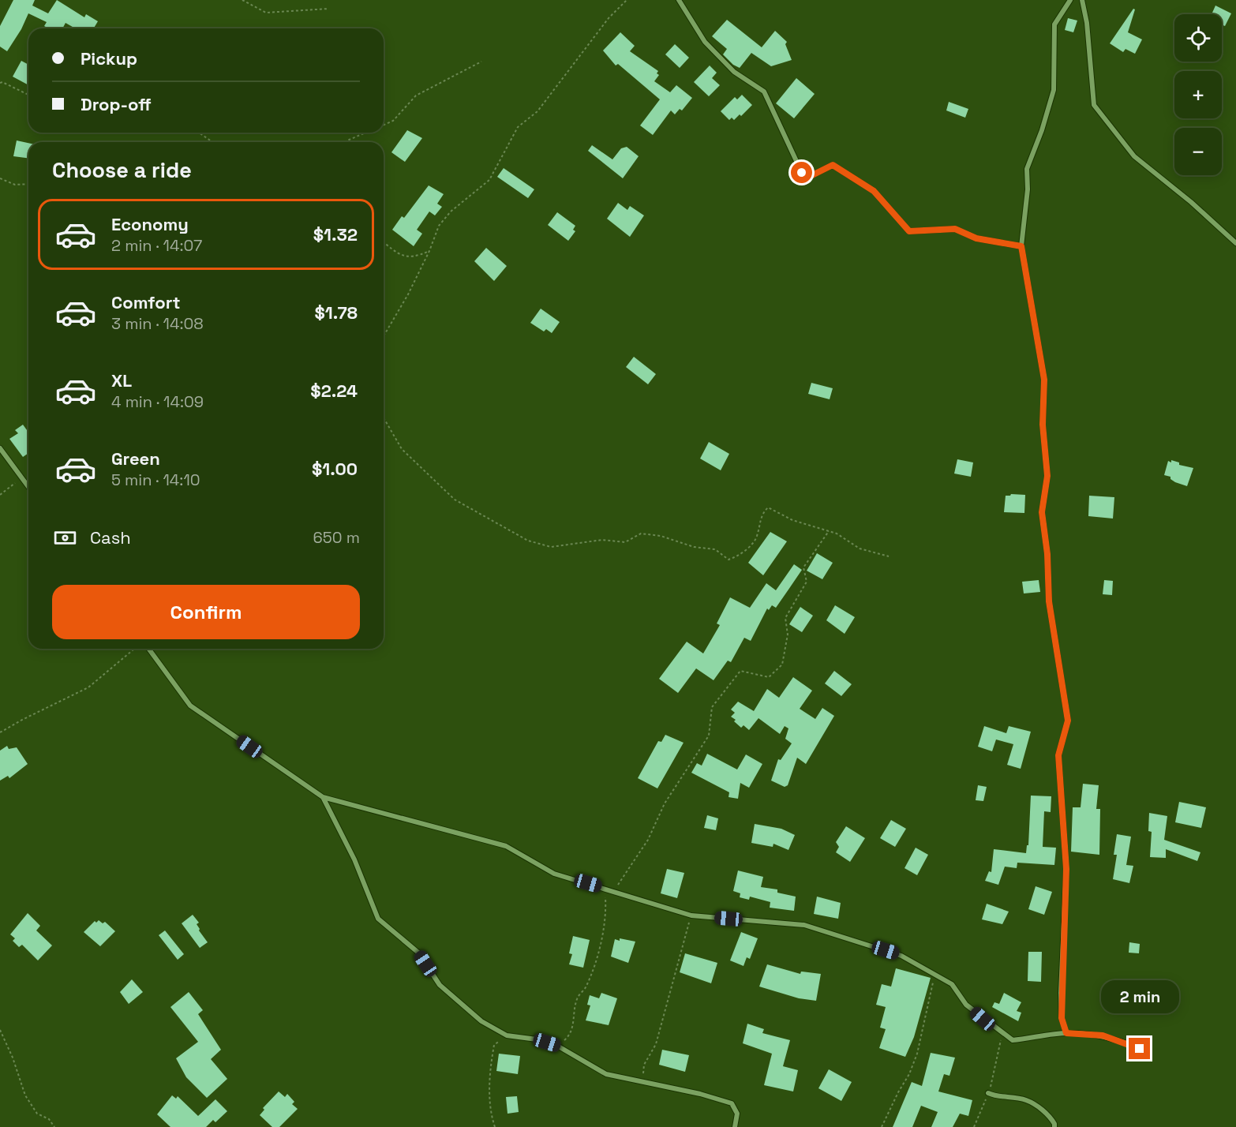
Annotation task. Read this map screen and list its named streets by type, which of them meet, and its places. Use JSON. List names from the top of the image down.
{
  "page": {
    "map_buttons": ["+", "−"],
    "banner": ["Pickup", "Drop-off"],
    "heading": "Choose a ride",
    "list": [
      {
        "name": "Economy",
        "note": "2 min · 14:07",
        "value": "$1.32"
      },
      {
        "name": "Comfort",
        "note": "3 min · 14:08",
        "value": "$1.78"
      },
      {
        "name": "XL",
        "note": "4 min · 14:09",
        "value": "$2.24"
      },
      {
        "name": "Green",
        "note": "5 min · 14:10",
        "value": "$1.00"
      }
    ],
    "pay": ["Cash", "650 m"],
    "buttons": "Confirm",
    "bubble": "2 min"
  }
}
